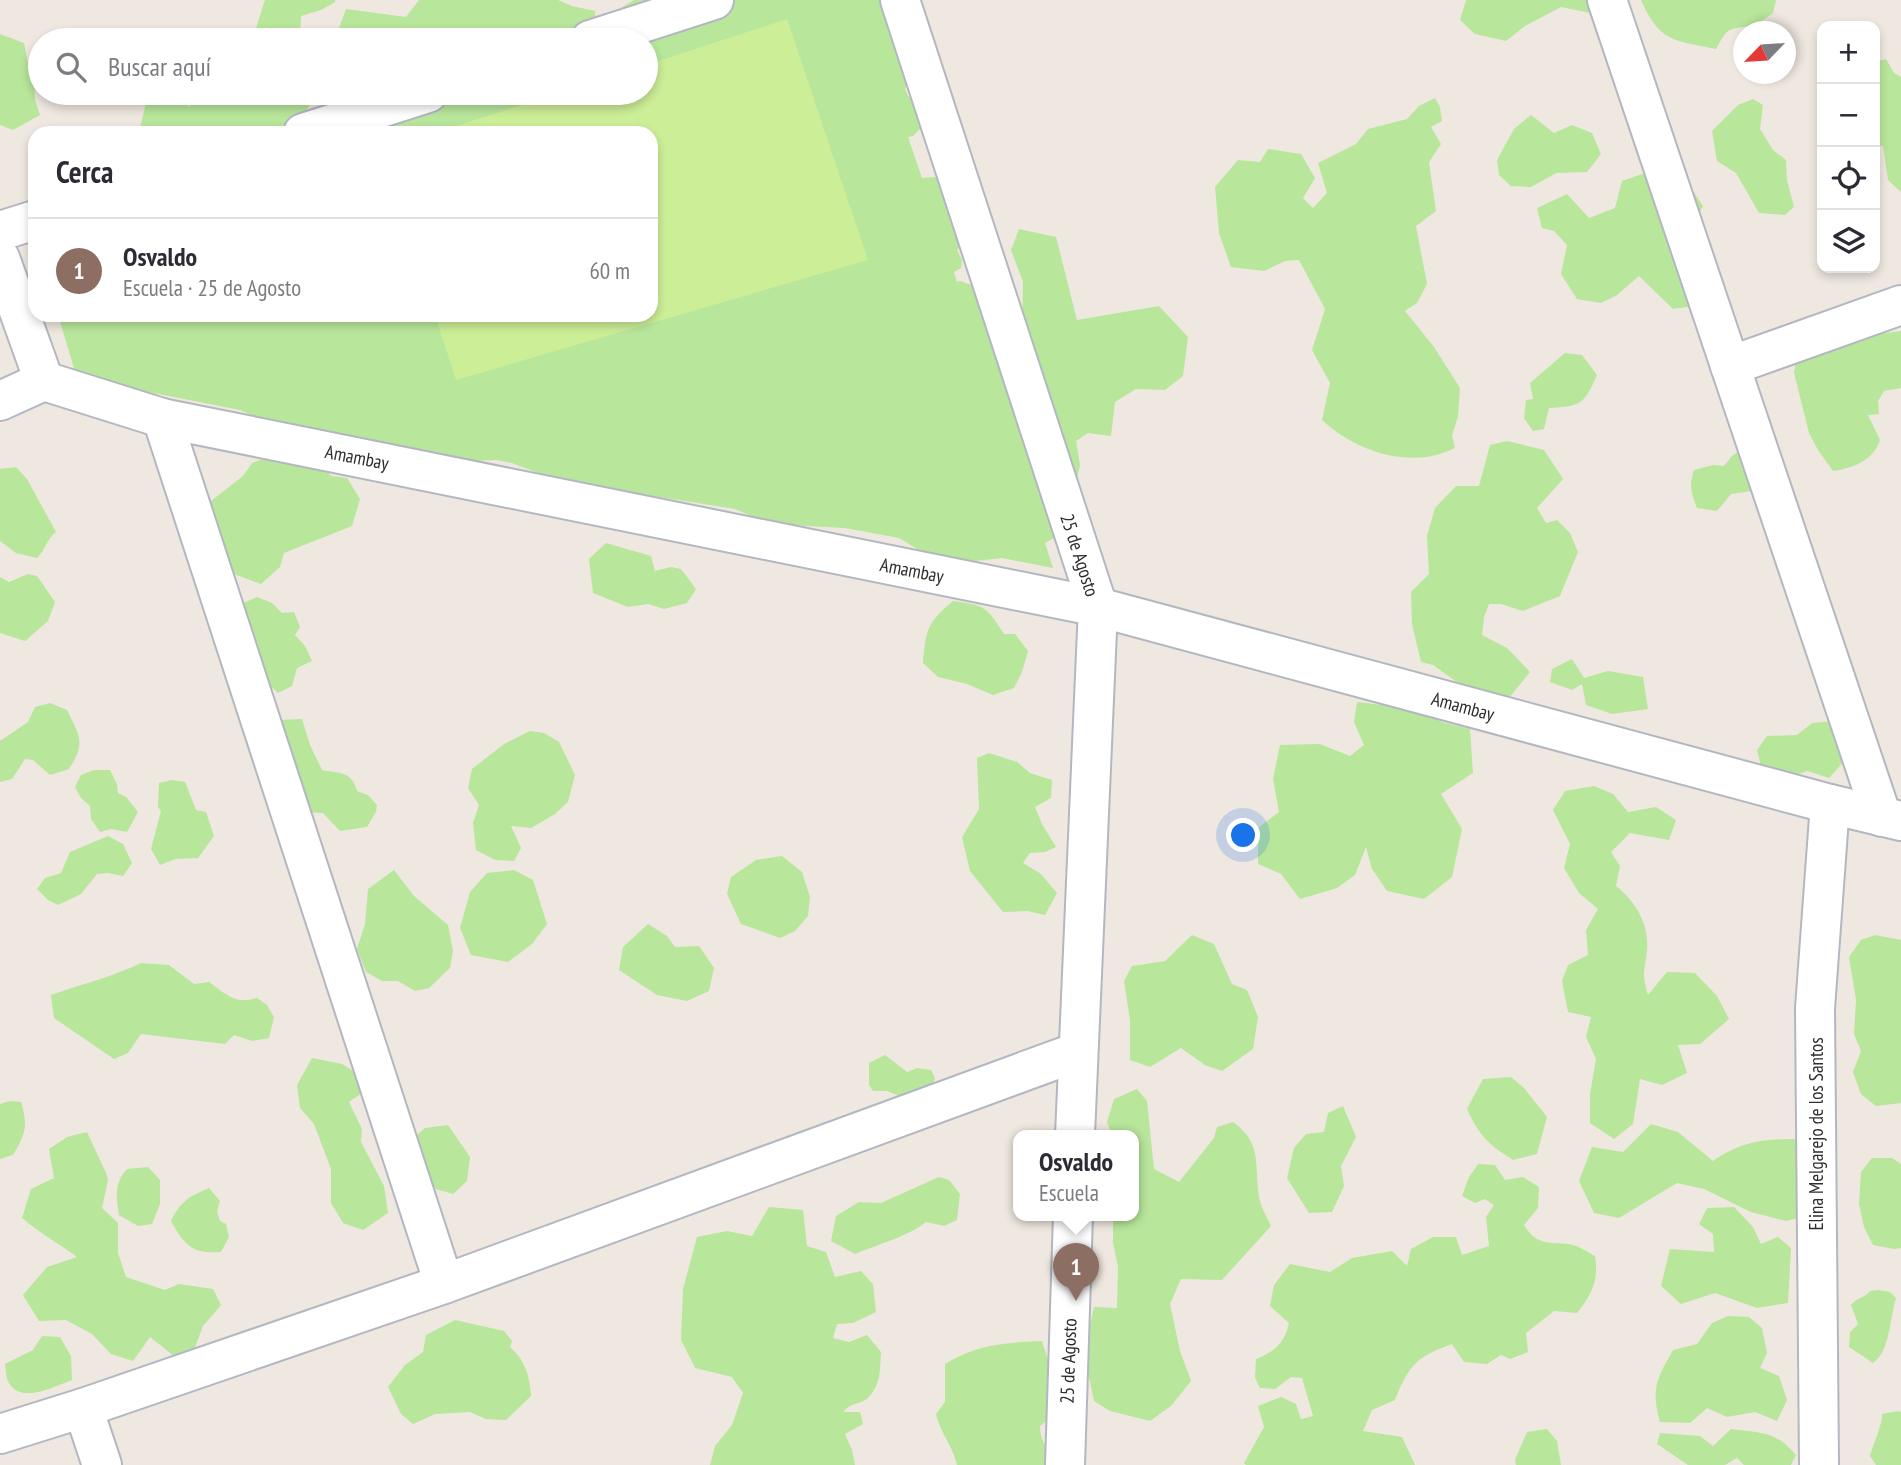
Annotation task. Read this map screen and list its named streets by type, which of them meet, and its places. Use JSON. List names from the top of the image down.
{
  "streets": {
    "street": ["Amambay", "25 de Agosto", "Elina Melgarejo de los Santos"]
  },
  "crossings": [
    ["Amambay", "25 de Agosto"],
    ["Amambay", "Elina Melgarejo de los Santos"]
  ],
  "north": "bottom left",
  "page": {
    "map_buttons": ["+", "−"],
    "search": "Buscar aquí",
    "heading": "Cerca",
    "list": [
      {
        "mark": "1",
        "name": "Osvaldo",
        "note": "Escuela · 25 de Agosto",
        "value": "60 m"
      }
    ],
    "popup": ["Osvaldo", "Escuela"],
    "pins": "1"
  }
}
